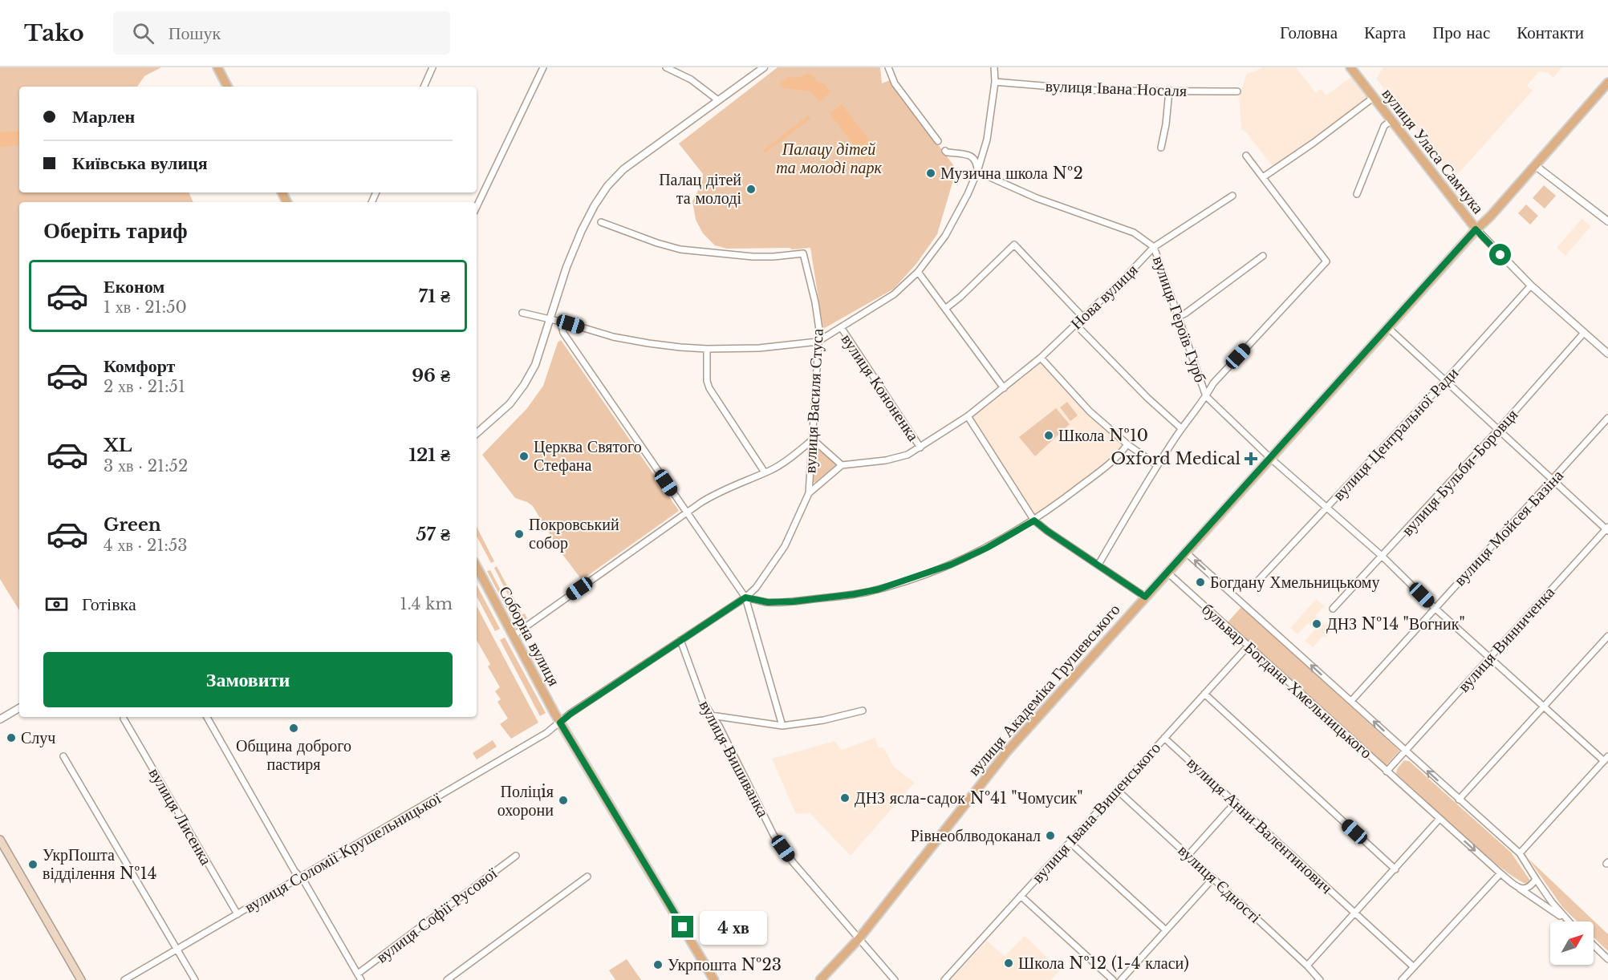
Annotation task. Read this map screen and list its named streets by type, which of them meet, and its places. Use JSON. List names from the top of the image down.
{
  "streets": {
    "main road": ["вулиця Уласа Самчука", "Соборна вулиця", "вулиця Академіка Грушевського"],
    "street": [
      "вулиця Івана Носаля",
      "Нова вулиця",
      "вулиця Героїв Гурб",
      "вулиця Кононенка",
      "вулиця Василя Стуса",
      "вулиця Центральної Ради",
      "вулиця Бульби-Боровця",
      "вулиця Мойсея Базіна",
      "вулиця Винниченка",
      "бульвар Богдана Хмельницького",
      "вулиця Вишиванка",
      "вулиця Івана Вишенського",
      "вулиця Лисенка",
      "вулиця Анни Валентинович",
      "вулиця Соломії Крушельницької",
      "вулиця Єдності",
      "вулиця Софії Русової"
    ]
  },
  "crossings": [
    ["вулиця Уласа Самчука", "вулиця Академіка Грушевського"],
    ["Нова вулиця", "вулиця Героїв Гурб"],
    ["Нова вулиця", "вулиця Кононенка"],
    ["вулиця Героїв Гурб", "вулиця Центральної Ради"],
    ["вулиця Героїв Гурб", "вулиця Бульби-Боровця"],
    ["вулиця Героїв Гурб", "вулиця Мойсея Базіна"],
    ["вулиця Героїв Гурб", "вулиця Винниченка"],
    ["вулиця Героїв Гурб", "вулиця Академіка Грушевського"],
    ["вулиця Василя Стуса", "вулиця Соломії Крушельницької"],
    ["вулиця Мойсея Базіна", "бульвар Богдана Хмельницького"],
    ["Соборна вулиця", "вулиця Соломії Крушельницької"],
    ["вулиця Винниченка", "бульвар Богдана Хмельницького"],
    ["бульвар Богдана Хмельницького", "вулиця Академіка Грушевського"],
    ["бульвар Богдана Хмельницького", "вулиця Івана Вишенського"],
    ["вулиця Академіка Грушевського", "вулиця Вишиванка"],
    ["вулиця Вишиванка", "вулиця Соломії Крушельницької"],
    ["вулиця Івана Вишенського", "вулиця Анни Валентинович"],
    ["вулиця Івана Вишенського", "вулиця Єдності"],
    ["вулиця Лисенка", "вулиця Соломії Крушельницької"]
  ],
  "parks": ["Палацу дітей та молоді парк"],
  "places": {
    "other": [
      "Музична школа №2",
      "Палац дітей та молоді",
      "Школа №10",
      "Церква Святого Стефана",
      "Покровський собор",
      "Богдану Хмельницькому",
      "ДНЗ №14 \"Вогник\"",
      "Община доброго пастиря",
      "Случ",
      "ДНЗ ясла-садок №41 \"Чомусик\"",
      "Поліцiя охорони",
      "Рівнеоблводоканал",
      "УкрПошта відділення №14",
      "Школа №12 (1-4 класи)",
      "Укрпошта №23"
    ],
    "health": ["Oxford Medical"]
  },
  "north": "top right",
  "page": {
    "header": "Tako",
    "search": "Пошук",
    "nav": [
      "Головна",
      "Карта",
      "Про нас",
      "Контакти"
    ],
    "banner": ["Марлен", "Київська вулиця"],
    "heading": "Оберіть тариф",
    "list": [
      {
        "name": "Економ",
        "note": "1 хв · 21:50",
        "value": "71 ₴"
      },
      {
        "name": "Комфорт",
        "note": "2 хв · 21:51",
        "value": "96 ₴"
      },
      {
        "name": "XL",
        "note": "3 хв · 21:52",
        "value": "121 ₴"
      },
      {
        "name": "Green",
        "note": "4 хв · 21:53",
        "value": "57 ₴"
      }
    ],
    "pay": ["Готівка", "1.4 km"],
    "buttons": "Замовити",
    "bubble": "4 хв"
  }
}
